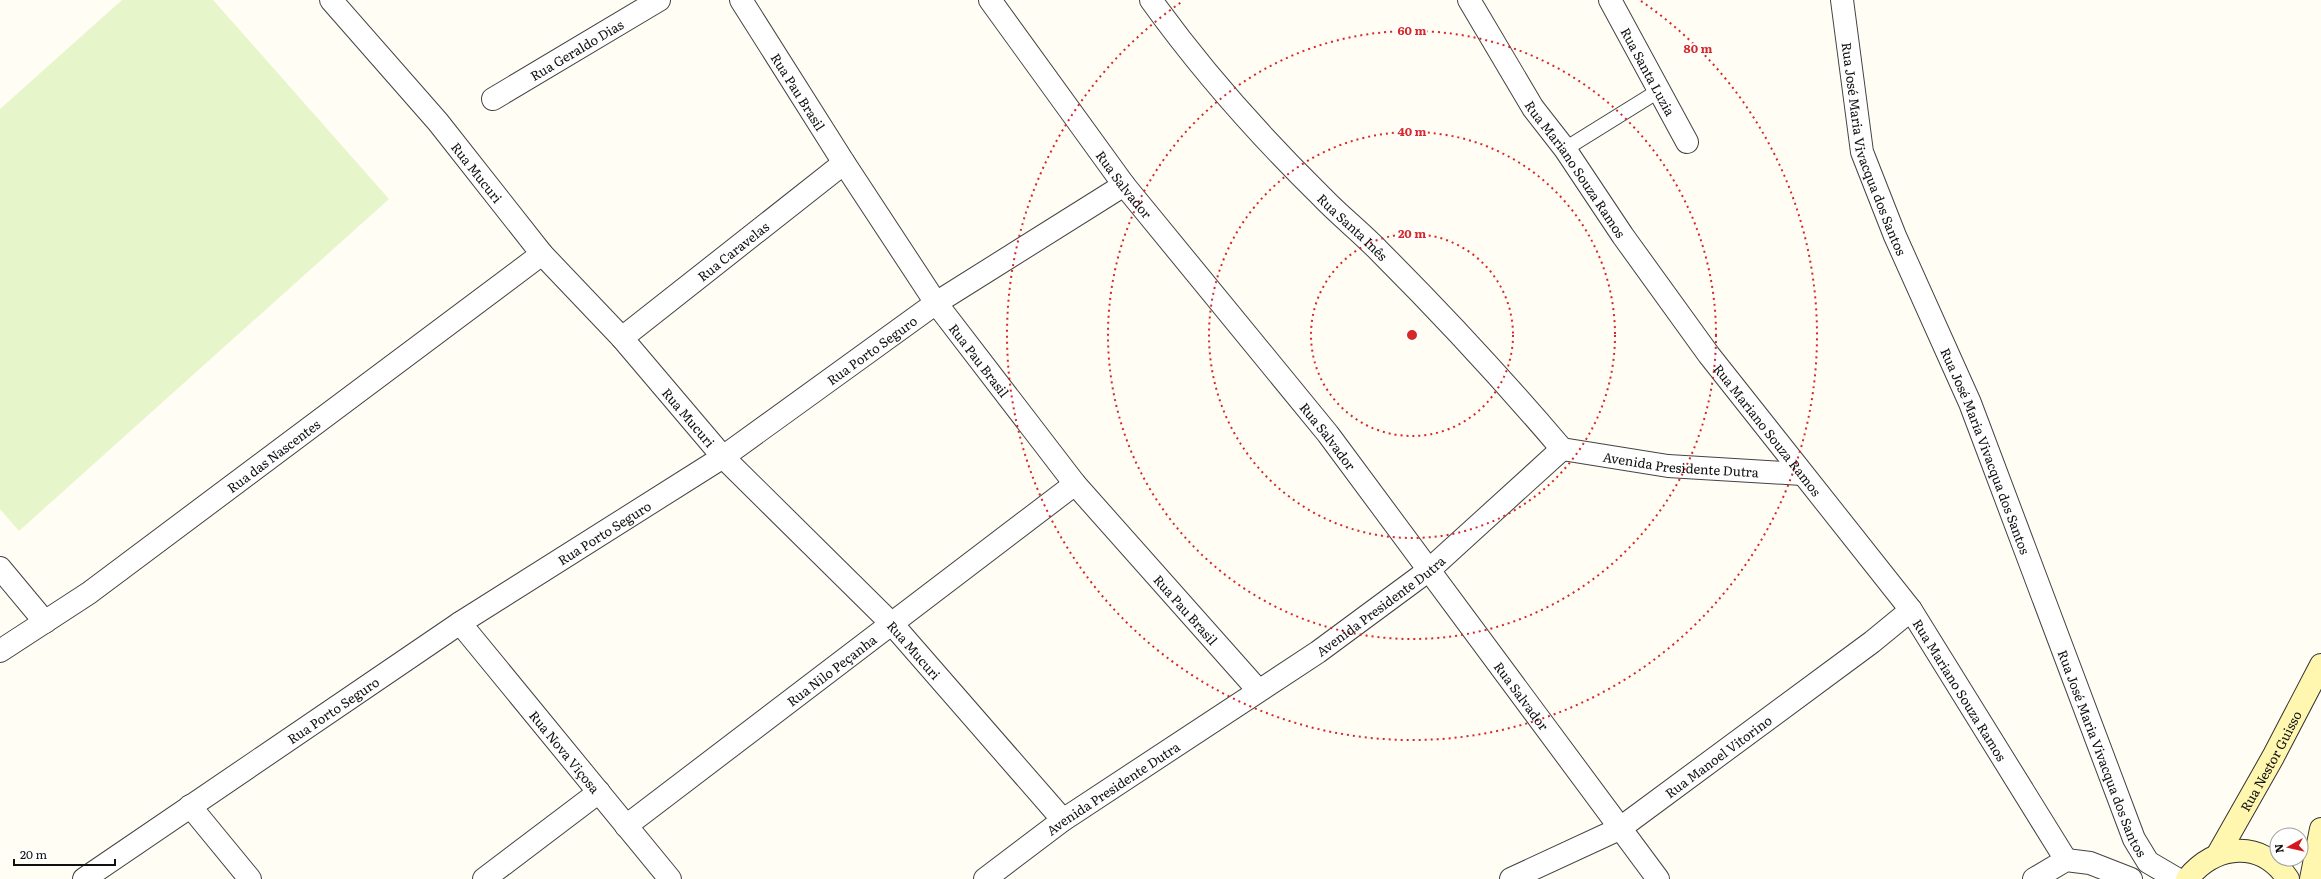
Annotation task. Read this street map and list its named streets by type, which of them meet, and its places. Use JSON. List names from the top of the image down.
{
  "streets": {
    "street": [
      "Rua Geraldo Dias",
      "Rua Santa Luzia",
      "Rua Pau Brasil",
      "Rua José Maria Vivacqua dos Santos",
      "Rua Mariano Souza Ramos",
      "Rua Mucuri",
      "Rua Salvador",
      "Rua Santa Inês",
      "Rua Caravelas",
      "Rua Porto Seguro",
      "Rua das Nascentes",
      "Avenida Presidente Dutra",
      "Rua Nilo Peçanha",
      "Rua Nova Viçosa",
      "Rua Manoel Vitorino",
      "Rua Nestor Guisso"
    ]
  },
  "crossings": [
    ["Rua Pau Brasil", "Rua Caravelas"],
    ["Rua Pau Brasil", "Rua Porto Seguro"],
    ["Rua Pau Brasil", "Avenida Presidente Dutra"],
    ["Rua Pau Brasil", "Rua Nilo Peçanha"],
    ["Rua Mariano Souza Ramos", "Avenida Presidente Dutra"],
    ["Rua Mariano Souza Ramos", "Rua Manoel Vitorino"],
    ["Rua Mucuri", "Rua Caravelas"],
    ["Rua Mucuri", "Rua Porto Seguro"],
    ["Rua Mucuri", "Rua das Nascentes"],
    ["Rua Mucuri", "Avenida Presidente Dutra"],
    ["Rua Mucuri", "Rua Nilo Peçanha"],
    ["Rua Salvador", "Rua Porto Seguro"],
    ["Rua Salvador", "Avenida Presidente Dutra"],
    ["Rua Salvador", "Rua Manoel Vitorino"],
    ["Rua Santa Inês", "Avenida Presidente Dutra"],
    ["Rua Porto Seguro", "Rua Nova Viçosa"],
    ["Rua Nilo Peçanha", "Rua Nova Viçosa"]
  ],
  "scale_bar": "20 m",
  "north": "left",
  "rings": [
    "60 m",
    "80 m",
    "40 m",
    "20 m"
  ]
}
